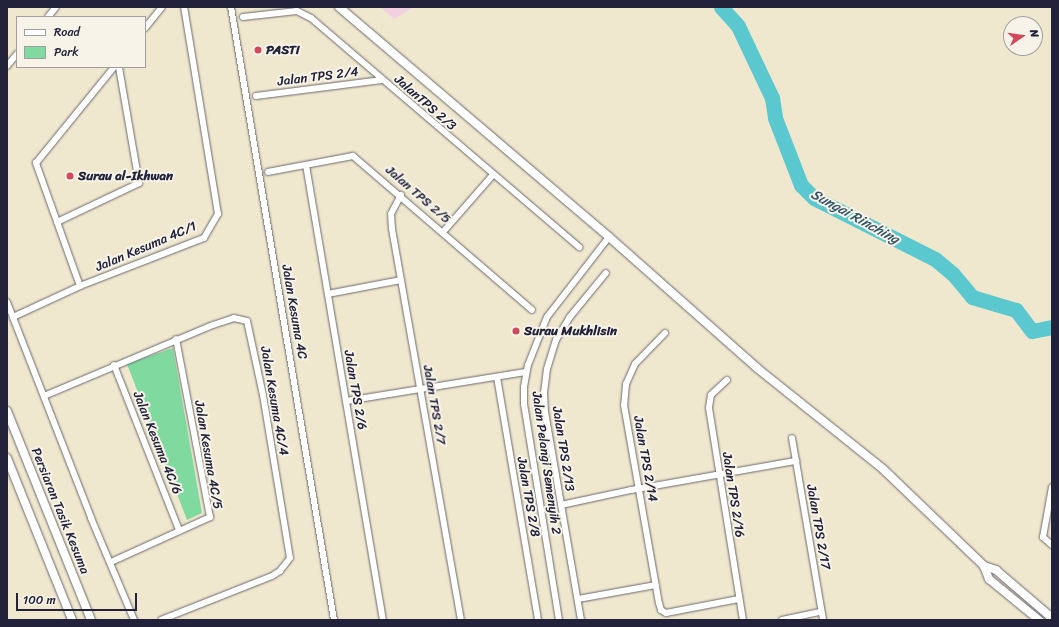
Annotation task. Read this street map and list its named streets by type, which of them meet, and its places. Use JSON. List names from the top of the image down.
{
  "streets": {
    "street": [
      "Jalan TPS 2/4",
      "JalanTPS 2/3",
      "Jalan TPS 2/5",
      "Jalan Kesuma 4C/1",
      "Jalan Kesuma 4C",
      "Jalan TPS 2/6",
      "Jalan Kesuma 4C/4",
      "Jalan TPS 2/7",
      "Jalan Kesuma 4C/6",
      "Jalan TPS 2/13",
      "Jalan Kesuma 4C/5",
      "Jalan TPS 2/14",
      "Jalan Pelangi Semenyih 2",
      "Jalan TPS 2/16",
      "Jalan TPS 2/8",
      "Persiaran Tasik Kesuma",
      "Jalan TPS 2/17"
    ]
  },
  "crossings": [
    ["Jalan TPS 2/4", "JalanTPS 2/3"],
    ["Jalan TPS 2/5", "Jalan TPS 2/6"],
    ["Jalan TPS 2/5", "Jalan TPS 2/7"],
    ["Jalan Kesuma 4C/4", "Jalan Kesuma 4C/6"],
    ["Jalan Kesuma 4C/4", "Jalan Kesuma 4C/5"],
    ["Jalan Kesuma 4C/6", "Jalan Kesuma 4C/5"],
    ["Jalan TPS 2/14", "Jalan TPS 2/16"]
  ],
  "water": ["Sungai Rinching"],
  "places": ["PASTI", "Surau al-Ikhwan", "Surau Mukhlisin"],
  "legend": ["Road", "Park"],
  "scale_bar": "100 m",
  "north": "right"
}
